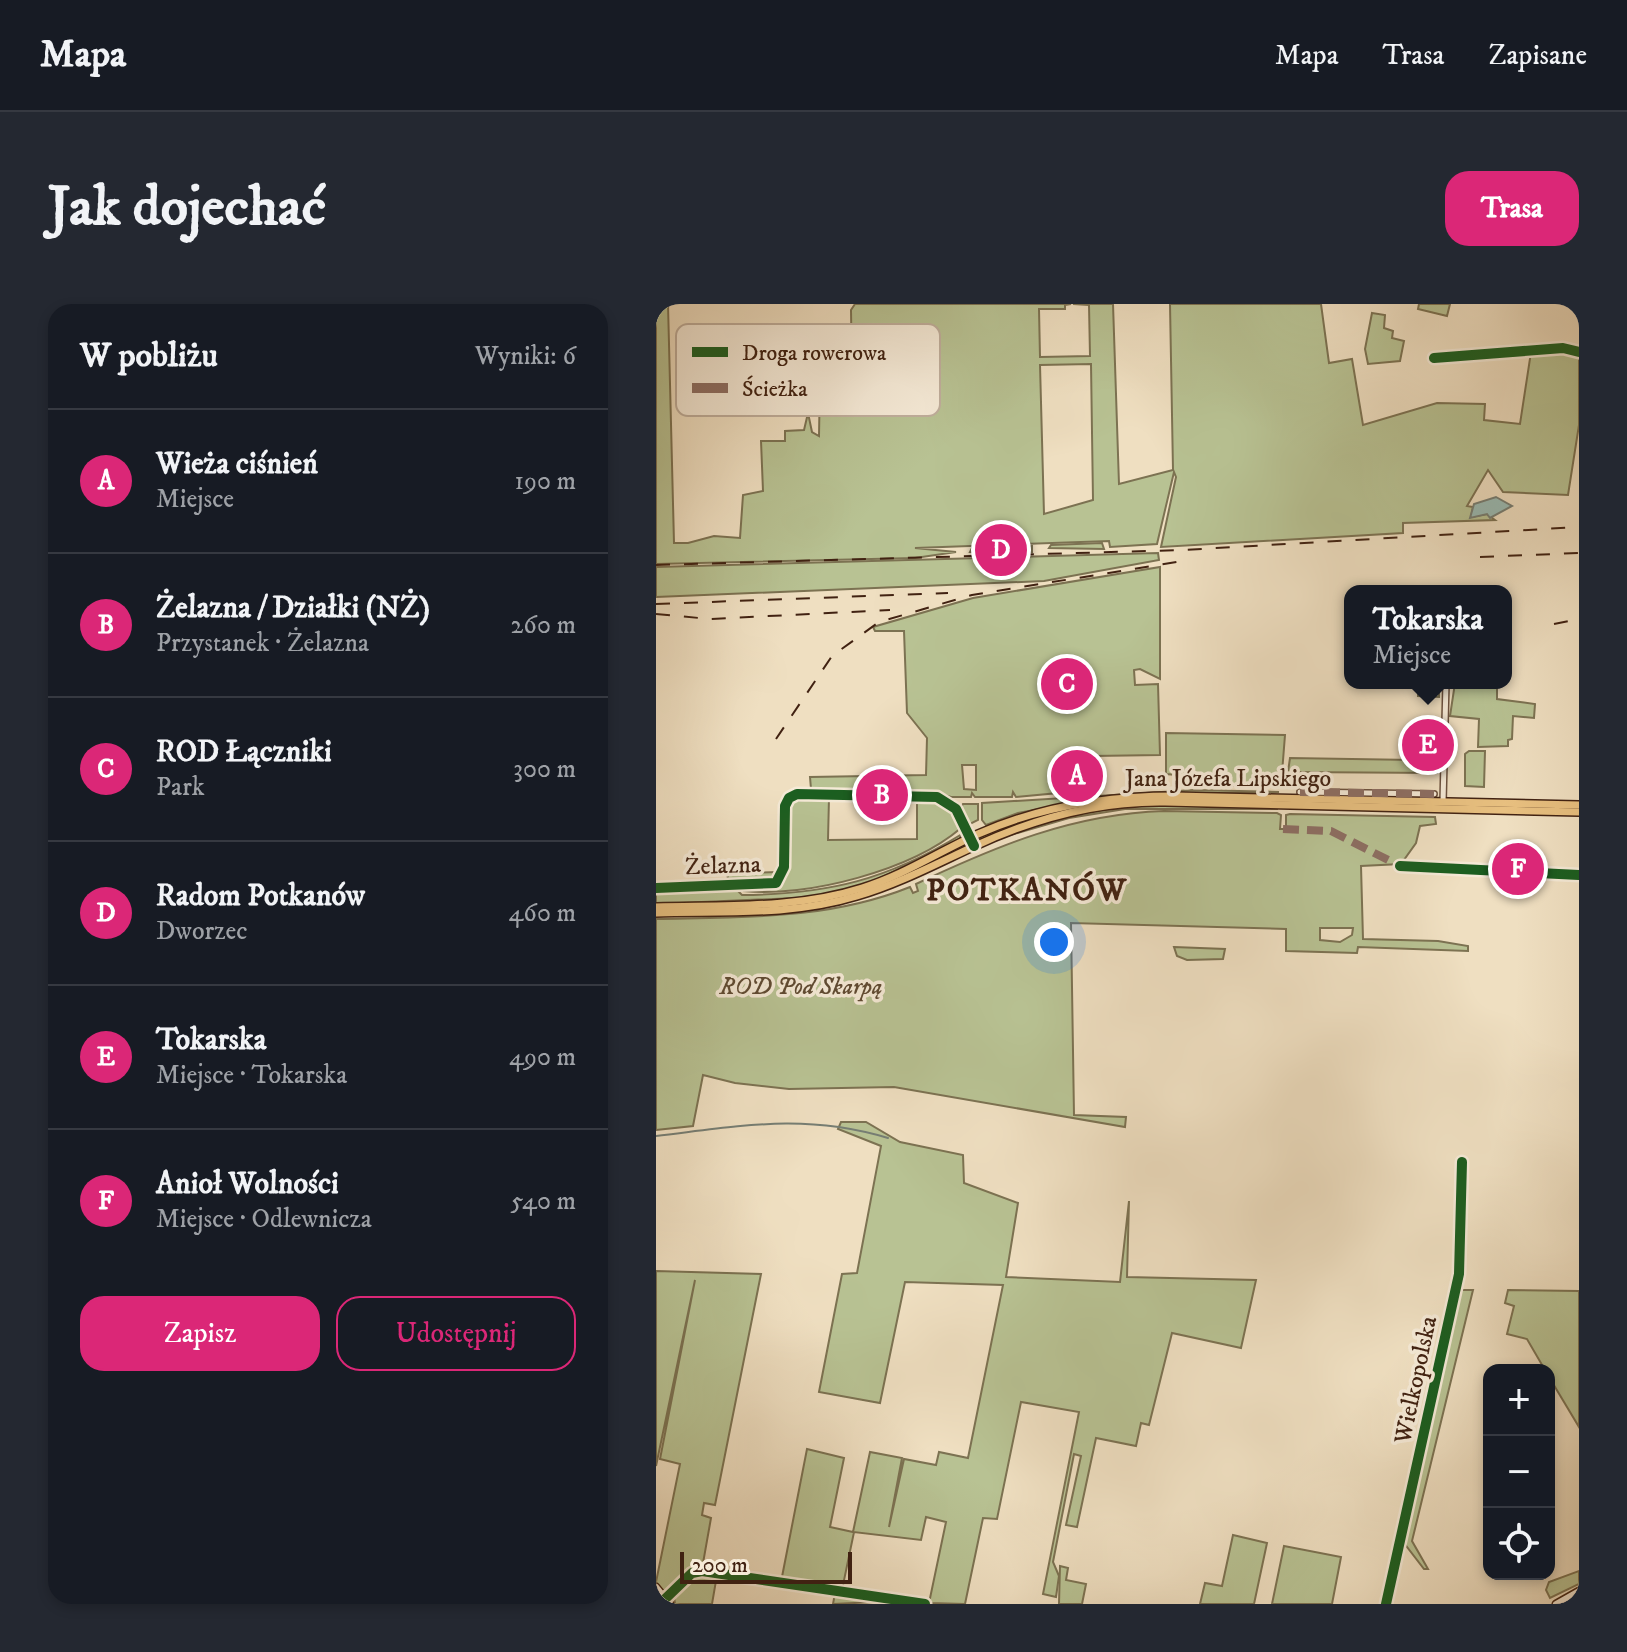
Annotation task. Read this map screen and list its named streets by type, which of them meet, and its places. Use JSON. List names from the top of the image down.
{
  "streets": {
    "main road": ["Jana Józefa Lipskiego"],
    "street": ["Żelazna", "Wielkopolska"]
  },
  "crossings": [
    ["Jana Józefa Lipskiego", "Żelazna"]
  ],
  "districts": ["POTKANÓW"],
  "parks": ["ROD Pod Skarpą"],
  "legend": ["Droga rowerowa", "Ścieżka"],
  "scale_bar": "200 m",
  "page": {
    "header": "Mapa",
    "nav": ["Mapa", "Trasa", "Zapisane"],
    "buttons": [
      "Trasa",
      ["Zapisz", "Udostępnij"]
    ],
    "title": "Jak dojechać",
    "heading": ["W pobliżu", "Wyniki: 6"],
    "list": [
      {
        "mark": "A",
        "name": "Wieża ciśnień",
        "note": "Miejsce",
        "value": "190 m"
      },
      {
        "mark": "B",
        "name": "Żelazna / Działki (NŻ)",
        "note": "Przystanek · Żelazna",
        "value": "260 m"
      },
      {
        "mark": "C",
        "name": "ROD Łączniki",
        "note": "Park",
        "value": "300 m"
      },
      {
        "mark": "D",
        "name": "Radom Potkanów",
        "note": "Dworzec",
        "value": "460 m"
      },
      {
        "mark": "E",
        "name": "Tokarska",
        "note": "Miejsce · Tokarska",
        "value": "490 m"
      },
      {
        "mark": "F",
        "name": "Anioł Wolności",
        "note": "Miejsce · Odlewnicza",
        "value": "540 m"
      }
    ],
    "pins": [
      "D",
      "C",
      "E",
      "A",
      "B",
      "F"
    ],
    "popup": ["Tokarska", "Miejsce"],
    "map_buttons": ["+", "−"],
    "scale": "200 m"
  }
}
